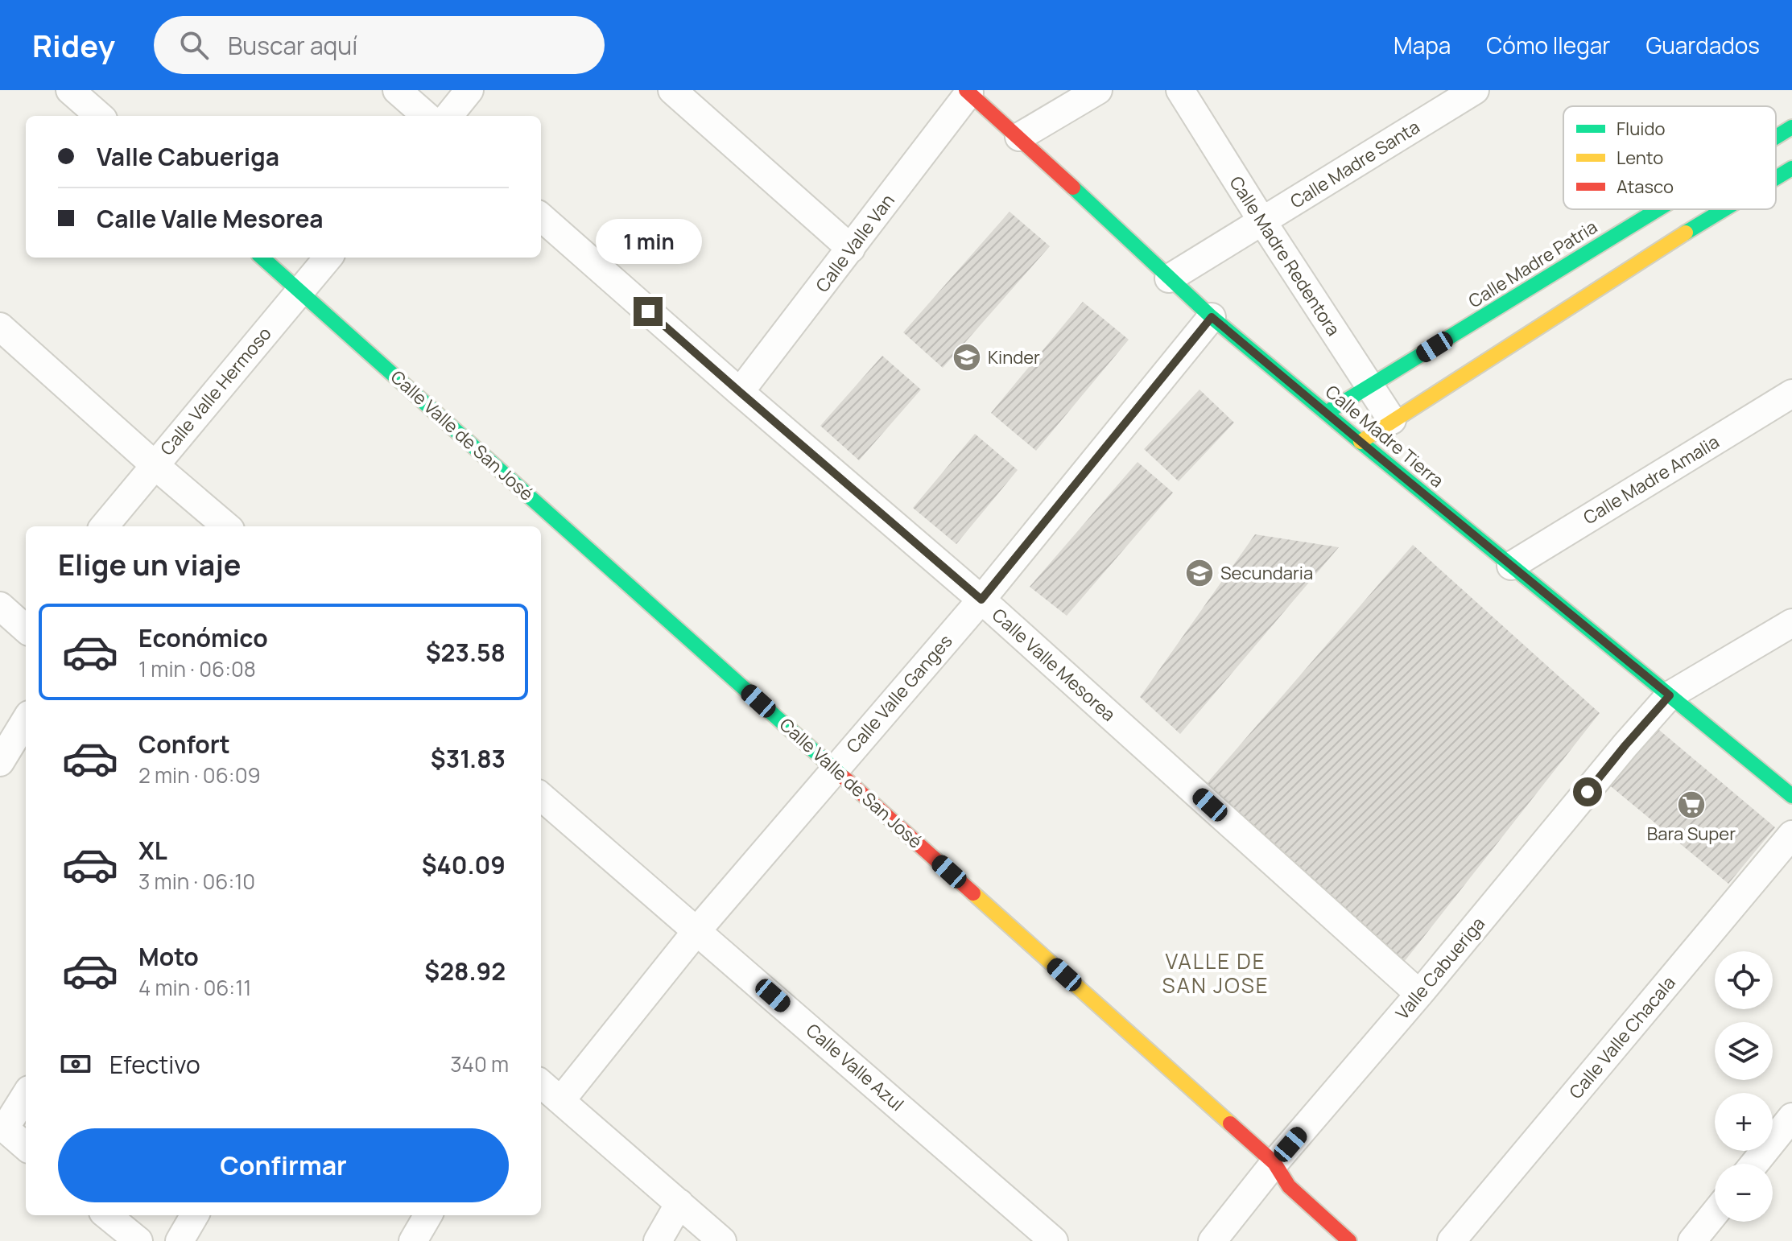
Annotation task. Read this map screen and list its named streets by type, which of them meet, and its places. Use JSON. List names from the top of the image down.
{
  "streets": {
    "street": [
      "Calle Madre Santa",
      "Calle Valle Van",
      "Calle Madre Redentora",
      "Calle Madre Patria",
      "Calle Valle Hermoso",
      "Calle Valle de San José",
      "Calle Madre Tierra",
      "Calle Madre Amalia",
      "Calle Valle Mesorea",
      "Calle Valle Ganges",
      "Valle Cabueriga",
      "Calle Valle Chacala",
      "Calle Valle Azul"
    ]
  },
  "crossings": [
    ["Calle Madre Santa", "Calle Madre Redentora"],
    ["Calle Madre Santa", "Calle Madre Tierra"],
    ["Calle Valle Van", "Calle Madre Tierra"],
    ["Calle Valle Van", "Calle Valle Mesorea"],
    ["Calle Madre Redentora", "Calle Madre Patria"],
    ["Calle Madre Patria", "Calle Madre Tierra"],
    ["Calle Valle Hermoso", "Calle Valle de San José"],
    ["Calle Valle de San José", "Calle Valle Ganges"],
    ["Calle Valle de San José", "Valle Cabueriga"],
    ["Calle Madre Tierra", "Calle Madre Amalia"],
    ["Calle Madre Tierra", "Calle Valle Ganges"],
    ["Calle Madre Tierra", "Valle Cabueriga"],
    ["Calle Valle Mesorea", "Calle Valle Ganges"],
    ["Calle Valle Mesorea", "Valle Cabueriga"],
    ["Calle Valle Ganges", "Calle Valle Azul"]
  ],
  "districts": ["VALLE DE SAN JOSE"],
  "places": {
    "school or university": ["Kinder", "Secundaria"],
    "supermarket": ["Bara Super"]
  },
  "legend": ["Fluido", "Lento", "Atasco"],
  "page": {
    "header": "Ridey",
    "search": "Buscar aquí",
    "nav": ["Mapa", "Cómo llegar", "Guardados"],
    "banner": ["Valle Cabueriga", "Calle Valle Mesorea"],
    "bubble": "1 min",
    "heading": "Elige un viaje",
    "list": [
      {
        "name": "Económico",
        "note": "1 min · 06:08",
        "value": "$23.58"
      },
      {
        "name": "Confort",
        "note": "2 min · 06:09",
        "value": "$31.83"
      },
      {
        "name": "XL",
        "note": "3 min · 06:10",
        "value": "$40.09"
      },
      {
        "name": "Moto",
        "note": "4 min · 06:11",
        "value": "$28.92"
      }
    ],
    "map_buttons": ["+", "−"],
    "pay": ["Efectivo", "340 m"],
    "buttons": "Confirmar"
  }
}
